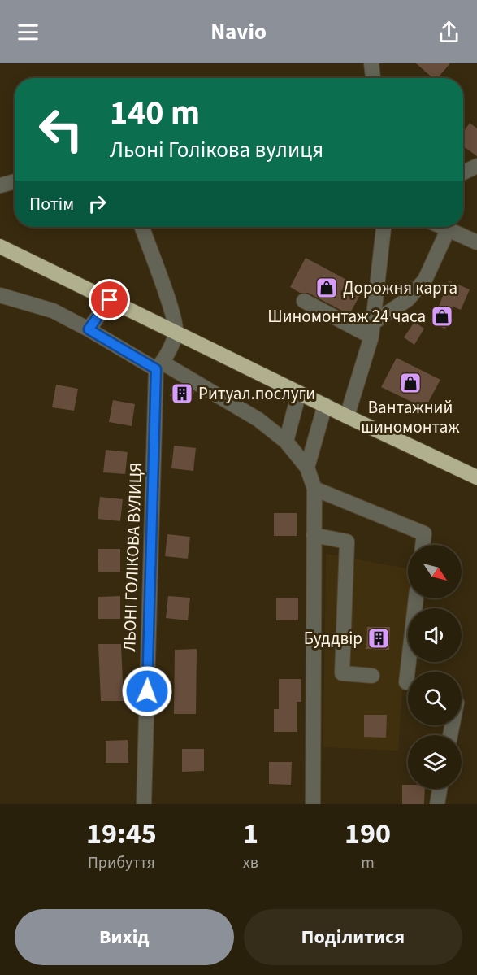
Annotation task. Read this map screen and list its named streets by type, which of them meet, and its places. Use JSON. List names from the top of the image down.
{
  "streets": {
    "street": ["ЛЬОНІ ГОЛІКОВА ВУЛИЦЯ"]
  },
  "places": {
    "shop": ["Дорожня карта", "Шиномонтаж 24 часа", "Вантажний шиномонтаж"],
    "building": ["Ритуал.послуги", "Буддвір"]
  },
  "north": "bottom right",
  "page": {
    "header": "Navio",
    "turn": ["140 m", "Льоні Голікова вулиця"],
    "then": "Потім",
    "eta": [
      "19:45",
      "Прибуття",
      "1",
      "хв",
      "190",
      "m"
    ],
    "buttons": ["Вихід", "Поділитися"]
  }
}
